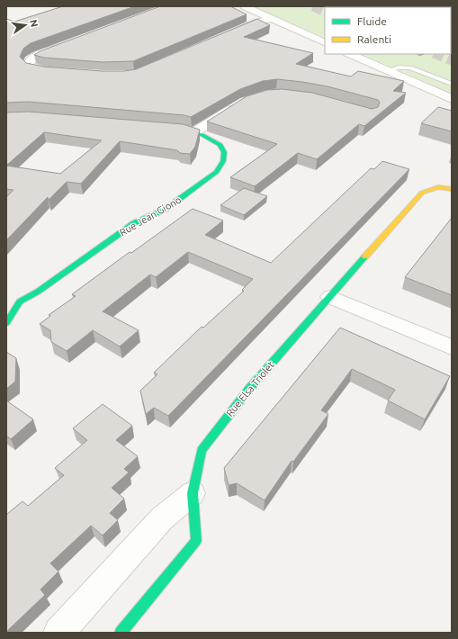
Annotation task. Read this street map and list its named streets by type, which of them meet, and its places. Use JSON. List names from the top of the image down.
{
  "streets": {
    "street": ["Rue Jean Giono", "Rue Elsa Triolet"]
  },
  "legend": ["Fluide", "Ralenti"],
  "north": "right"
}
